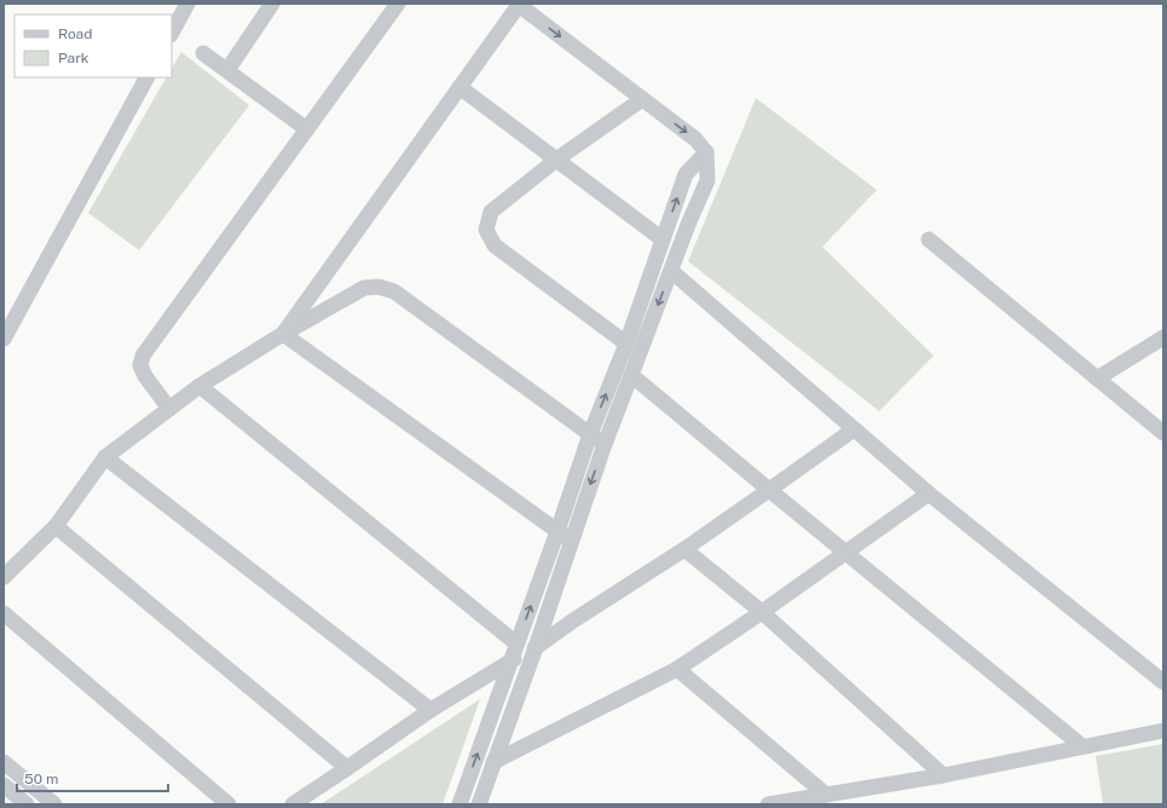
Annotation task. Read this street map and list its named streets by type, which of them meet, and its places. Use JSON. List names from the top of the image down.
{
  "legend": ["Road", "Park"],
  "scale_bar": "50 m"
}
